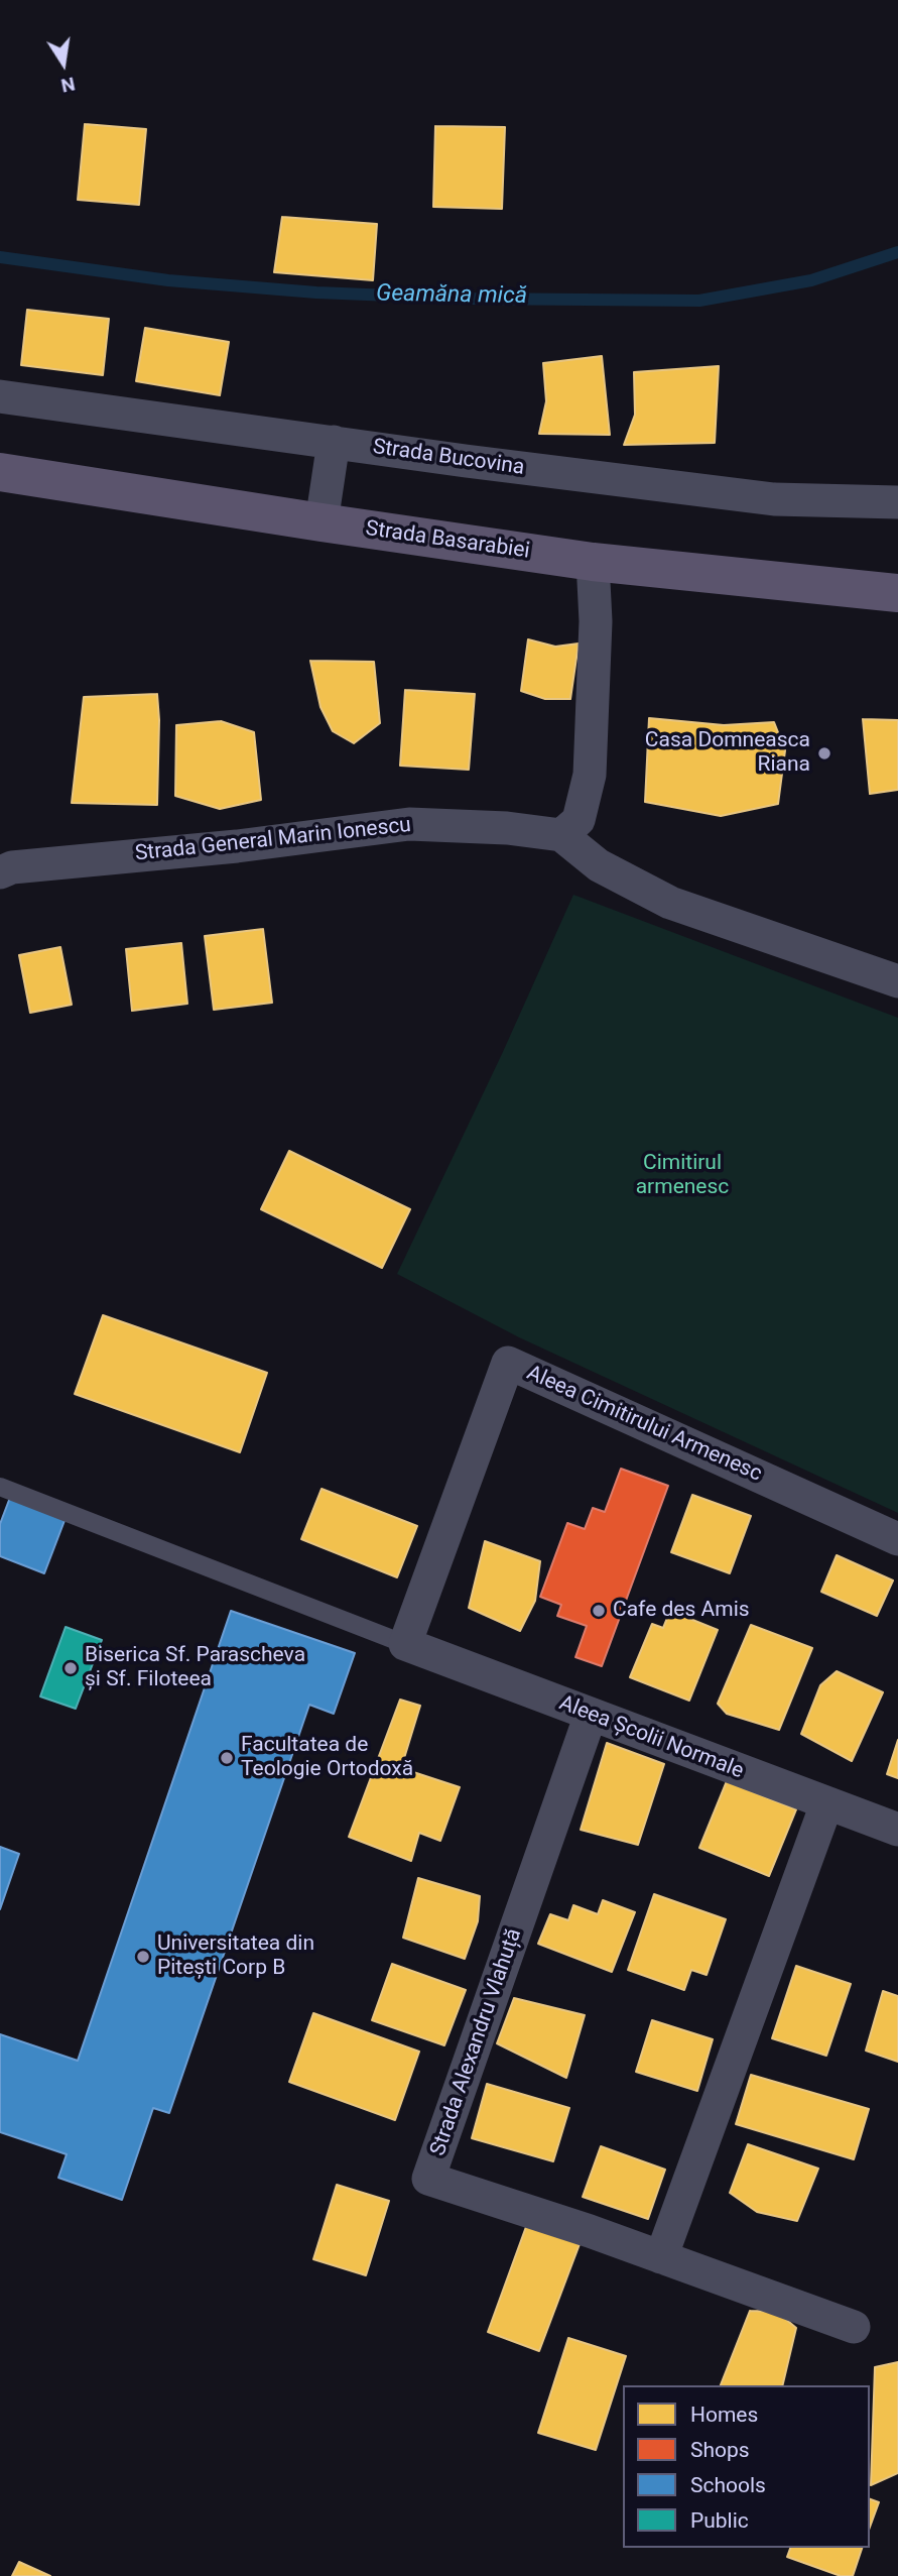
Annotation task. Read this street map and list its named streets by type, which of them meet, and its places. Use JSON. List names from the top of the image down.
{
  "streets": {
    "main road": ["Strada Basarabiei"],
    "street": [
      "Strada Bucovina",
      "Strada General Marin Ionescu",
      "Aleea Cimitirului Armenesc",
      "Aleea Școlii Normale",
      "Strada Alexandru Vlahuță"
    ]
  },
  "crossings": [
    ["Aleea Cimitirului Armenesc", "Aleea Școlii Normale"],
    ["Aleea Școlii Normale", "Strada Alexandru Vlahuță"]
  ],
  "water": ["Geamăna mică"],
  "parks": ["Cimitirul armenesc"],
  "places": [
    "Casa Domneasca Riana",
    "Cafe des Amis",
    "Biserica Sf. Parascheva și Sf. Filoteea",
    "Facultatea de Teologie Ortodoxă",
    "Universitatea din Pitești Corp B"
  ],
  "legend": [
    "Homes",
    "Shops",
    "Schools",
    "Public"
  ],
  "north": "bottom"
}
